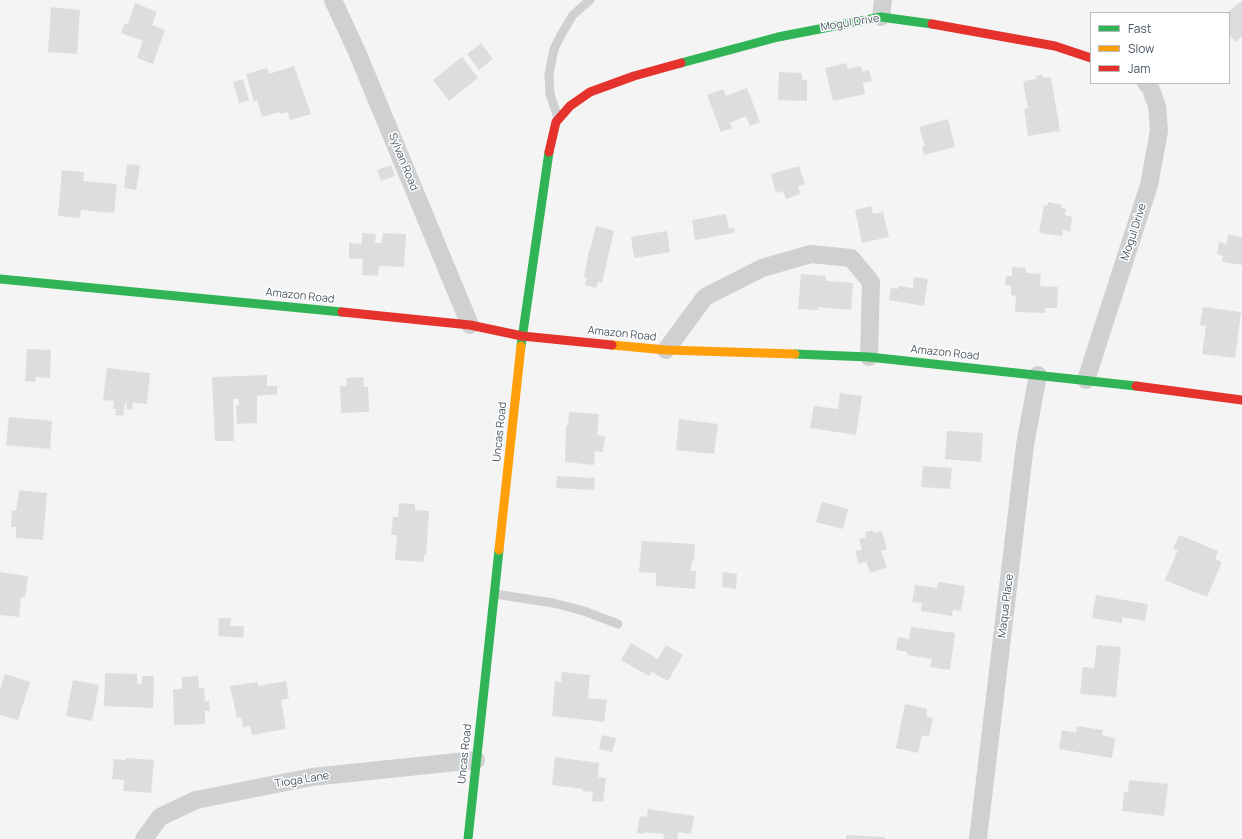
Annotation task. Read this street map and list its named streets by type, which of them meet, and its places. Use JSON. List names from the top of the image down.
{
  "streets": {
    "street": [
      "Mogul Drive",
      "Sylvan Road",
      "Amazon Road",
      "Uncas Road",
      "Maqua Place",
      "Tioga Lane"
    ]
  },
  "crossings": [
    ["Mogul Drive", "Amazon Road"],
    ["Mogul Drive", "Uncas Road"],
    ["Sylvan Road", "Amazon Road"],
    ["Amazon Road", "Uncas Road"],
    ["Amazon Road", "Maqua Place"],
    ["Uncas Road", "Tioga Lane"]
  ],
  "legend": ["Fast", "Slow", "Jam"]
}
